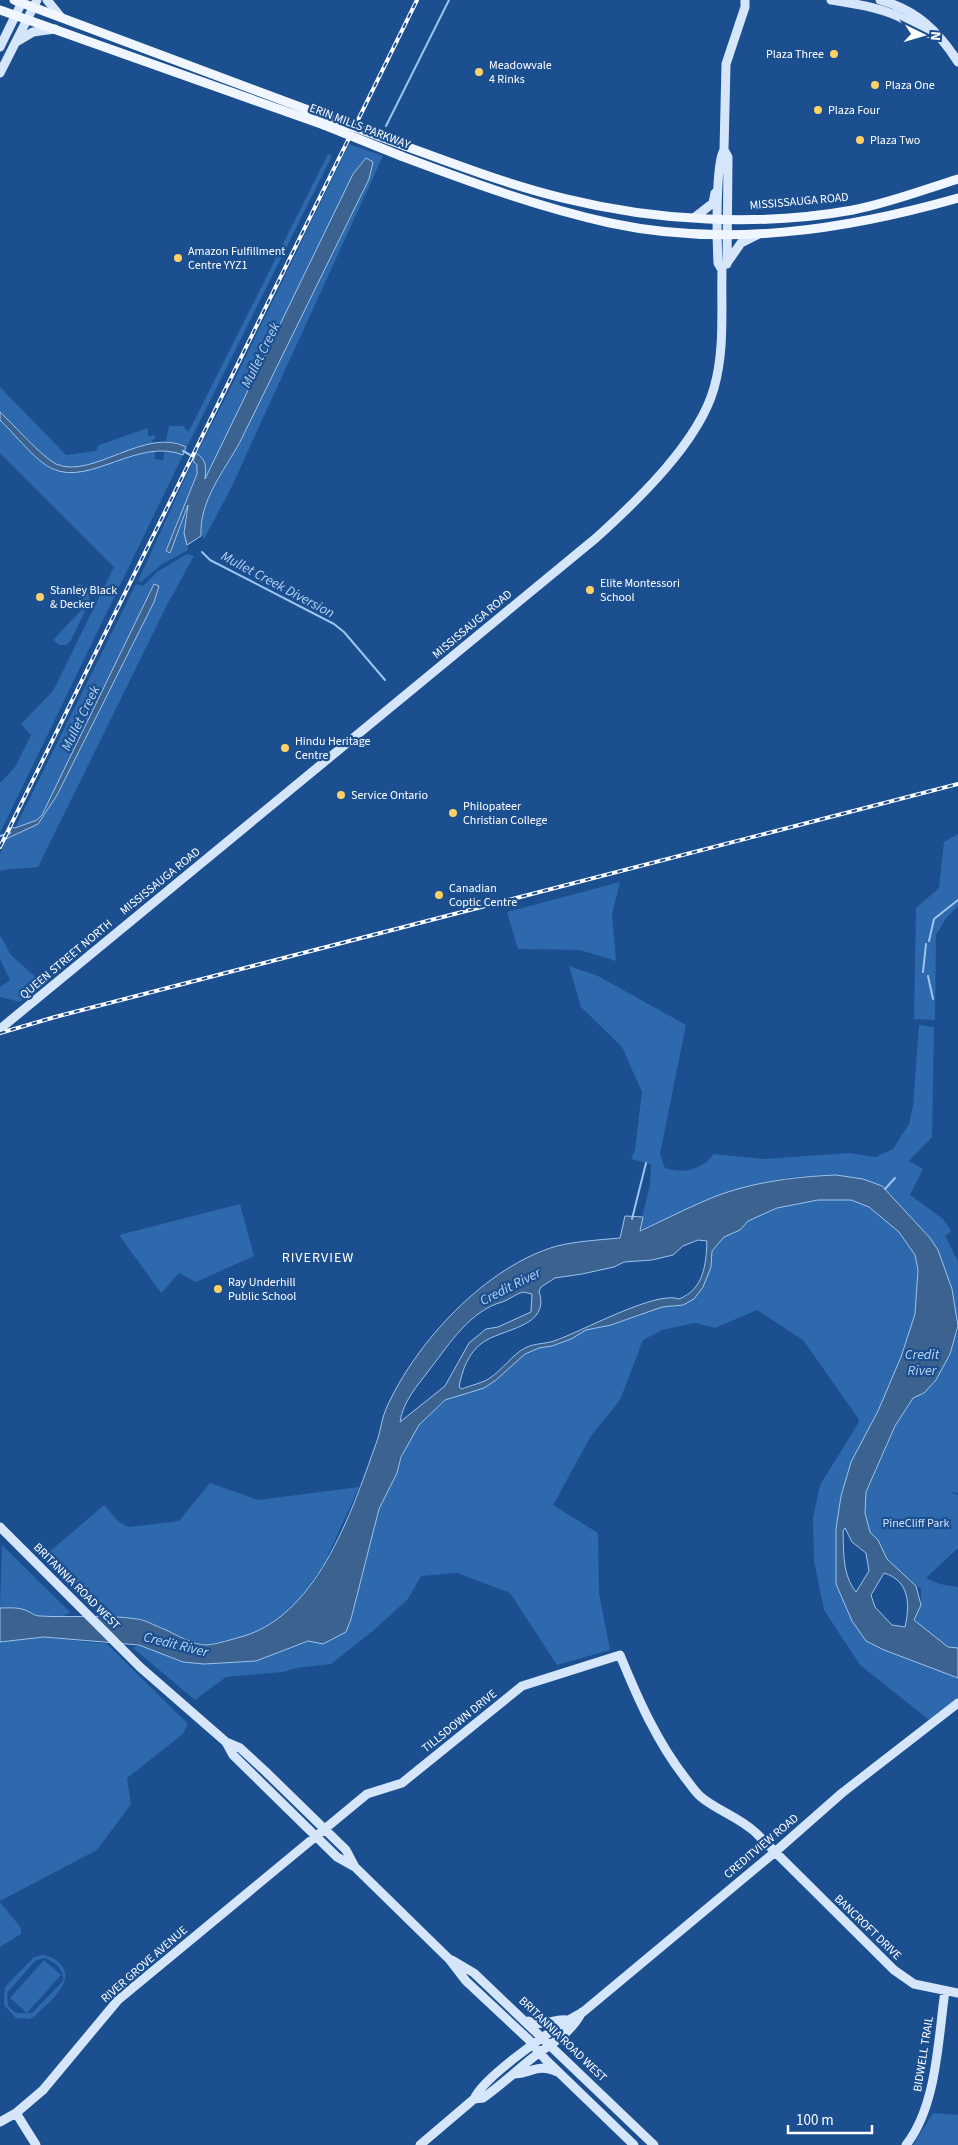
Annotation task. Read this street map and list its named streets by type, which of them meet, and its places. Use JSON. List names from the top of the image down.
{
  "streets": {
    "main road": [
      "ERIN MILLS PARKWAY",
      "MISSISSAUGA ROAD",
      "QUEEN STREET NORTH",
      "BRITANNIA ROAD WEST",
      "TILLSDOWN DRIVE",
      "CREDITVIEW ROAD",
      "BANCROFT DRIVE",
      "RIVER GROVE AVENUE",
      "BIDWELL TRAIL"
    ]
  },
  "crossings": [
    ["ERIN MILLS PARKWAY", "MISSISSAUGA ROAD"],
    ["MISSISSAUGA ROAD", "QUEEN STREET NORTH"],
    ["BRITANNIA ROAD WEST", "TILLSDOWN DRIVE"],
    ["BRITANNIA ROAD WEST", "CREDITVIEW ROAD"],
    ["BRITANNIA ROAD WEST", "RIVER GROVE AVENUE"],
    ["TILLSDOWN DRIVE", "BANCROFT DRIVE"],
    ["TILLSDOWN DRIVE", "RIVER GROVE AVENUE"],
    ["CREDITVIEW ROAD", "BANCROFT DRIVE"],
    ["BANCROFT DRIVE", "BIDWELL TRAIL"]
  ],
  "districts": ["RIVERVIEW"],
  "water": ["Mullet Creek", "Mullet Creek Diversion", "Credit River"],
  "parks": ["PineCliff Park"],
  "places": [
    "Plaza Three",
    "Meadowvale 4 Rinks",
    "Plaza One",
    "Plaza Four",
    "Plaza Two",
    "Amazon Fulfillment Centre YYZ1",
    "Elite Montessori School",
    "Stanley Black & Decker",
    "Hindu Heritage Centre",
    "Service Ontario",
    "Philopateer Christian College",
    "Canadian Coptic Centre",
    "Ray Underhill Public School"
  ],
  "scale_bar": "100 m",
  "north": "right"
}
